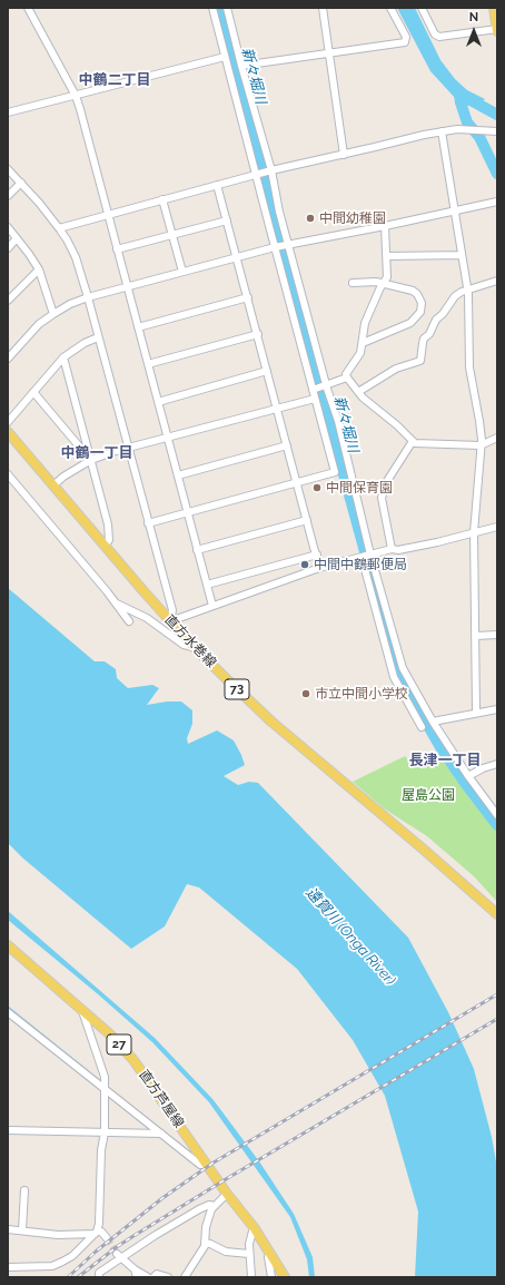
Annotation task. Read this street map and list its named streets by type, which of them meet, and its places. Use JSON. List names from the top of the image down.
{
  "streets": {
    "main road": [
      "直方水巻線",
      "73",
      "27",
      "直方芦屋線"
    ]
  },
  "districts": ["中鶴二丁目", "中鶴一丁目", "長津一丁目"],
  "water": ["新々堀川", "遠賀川 (Onga River)"],
  "parks": ["屋島公園"],
  "places": [
    "中間幼稚園",
    "中間保育園",
    "中間中鶴郵便局",
    "市立中間小学校"
  ],
  "north": "top"
}
